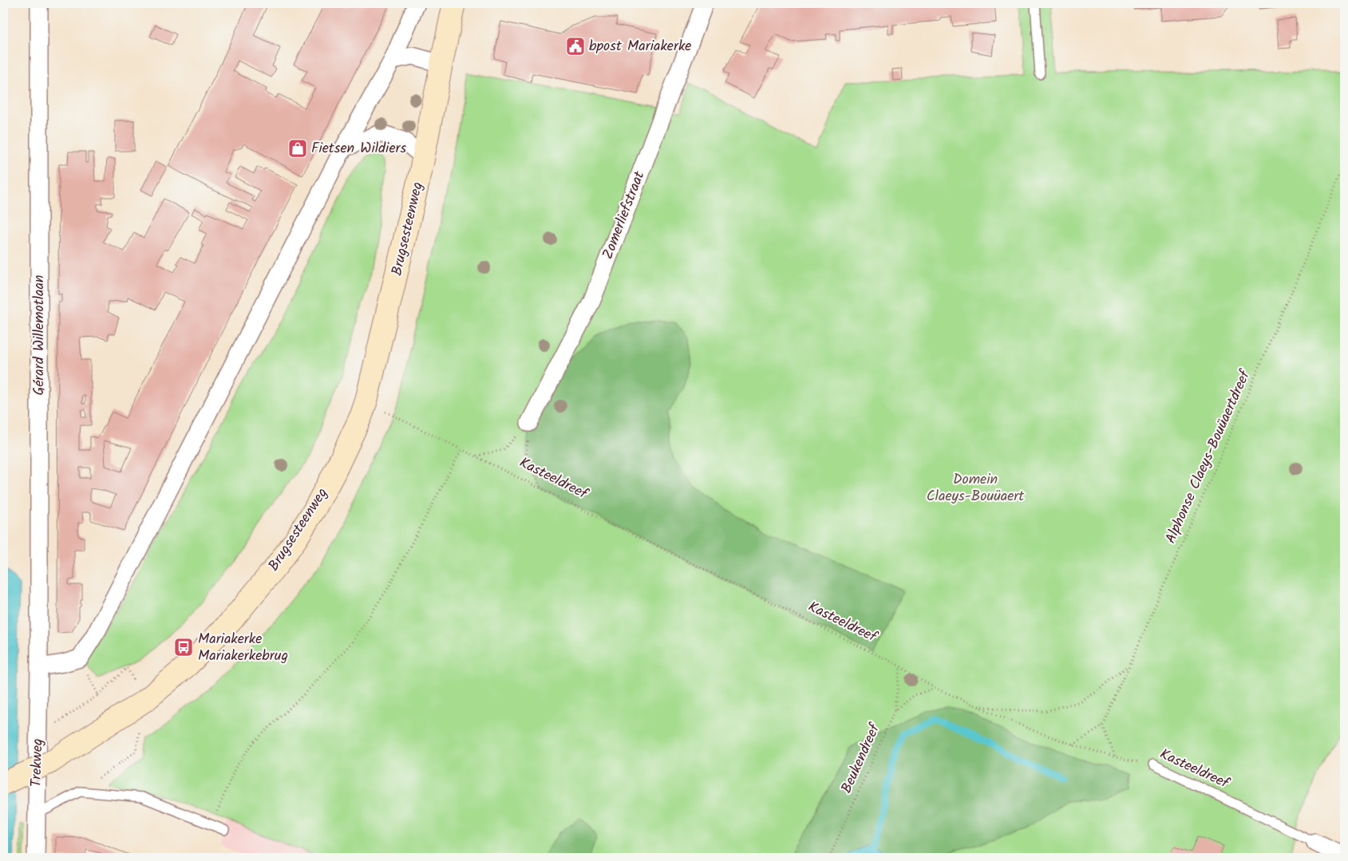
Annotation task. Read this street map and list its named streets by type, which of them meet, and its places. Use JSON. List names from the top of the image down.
{
  "streets": {
    "street": [
      "Zomerliefstraat",
      "Brugsesteenweg",
      "Gérard Willemotlaan",
      "Trekweg"
    ],
    "lane": ["Kasteeldreef"],
    "path": ["Alphonse Claeys-Bouüaertdreef", "Beukendreef"]
  },
  "crossings": [
    ["Brugsesteenweg", "Kasteeldreef"],
    ["Gérard Willemotlaan", "Trekweg"],
    ["Kasteeldreef", "Beukendreef"]
  ],
  "parks": ["Domein Claeys-Bouüaert"],
  "places": {
    "public building": ["bpost Mariakerke"],
    "shop": ["Fietsen Wildiers"],
    "bus stop": ["Mariakerke Mariakerkebrug"]
  }
}
